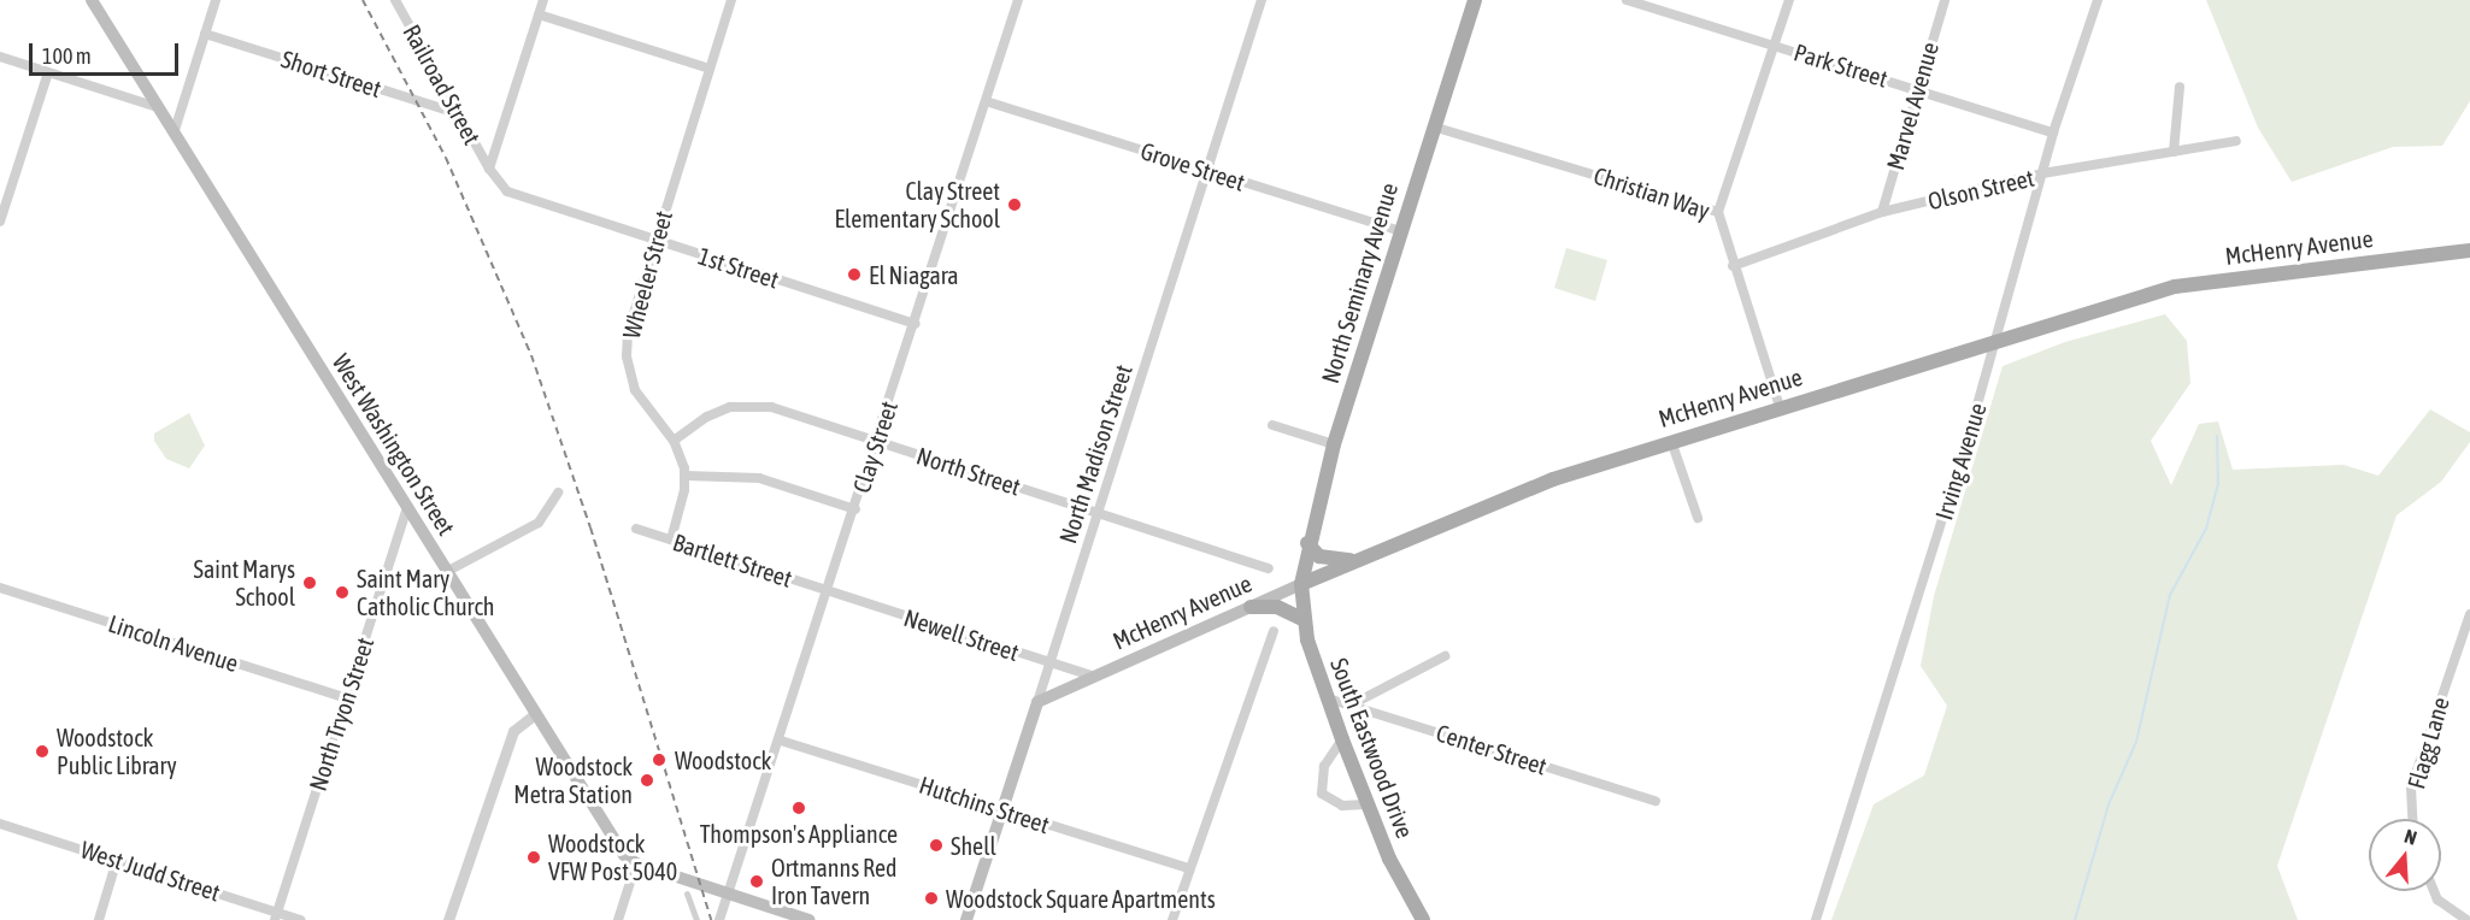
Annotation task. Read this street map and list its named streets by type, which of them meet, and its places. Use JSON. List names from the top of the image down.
{
  "streets": {
    "main road": [
      "McHenry Avenue",
      "North Seminary Avenue",
      "West Washington Street",
      "North Madison Street",
      "South Eastwood Drive"
    ],
    "street": [
      "Park Street",
      "Short Street",
      "Railroad Street",
      "Marvel Avenue",
      "Grove Street",
      "Olson Street",
      "Christian Way",
      "1st Street",
      "Wheeler Street",
      "Clay Street",
      "Irving Avenue",
      "North Street",
      "Bartlett Street",
      "Newell Street",
      "Lincoln Avenue",
      "North Tryon Street",
      "Flagg Lane",
      "Center Street",
      "Hutchins Street",
      "West Judd Street"
    ]
  },
  "crossings": [
    ["Park Street", "Marvel Avenue"],
    ["Park Street", "Irving Avenue"],
    ["Short Street", "Railroad Street"],
    ["Railroad Street", "1st Street"],
    ["Marvel Avenue", "Olson Street"],
    ["Grove Street", "North Seminary Avenue"],
    ["Grove Street", "Clay Street"],
    ["Grove Street", "North Madison Street"],
    ["Olson Street", "Christian Way"],
    ["Olson Street", "Irving Avenue"],
    ["Christian Way", "McHenry Avenue"],
    ["Christian Way", "North Seminary Avenue"],
    ["McHenry Avenue", "North Seminary Avenue"],
    ["McHenry Avenue", "North Madison Street"],
    ["McHenry Avenue", "Irving Avenue"],
    ["McHenry Avenue", "Newell Street"],
    ["McHenry Avenue", "South Eastwood Drive"],
    ["1st Street", "Wheeler Street"],
    ["1st Street", "Clay Street"],
    ["Wheeler Street", "North Street"],
    ["North Seminary Avenue", "South Eastwood Drive"],
    ["West Washington Street", "Clay Street"],
    ["West Washington Street", "North Tryon Street"],
    ["Clay Street", "North Street"],
    ["Clay Street", "Bartlett Street"],
    ["Clay Street", "Newell Street"],
    ["Clay Street", "Hutchins Street"],
    ["North Madison Street", "North Street"],
    ["North Madison Street", "Newell Street"],
    ["North Madison Street", "Hutchins Street"],
    ["Bartlett Street", "Newell Street"],
    ["Lincoln Avenue", "North Tryon Street"],
    ["North Tryon Street", "West Judd Street"],
    ["South Eastwood Drive", "Center Street"]
  ],
  "places": [
    "Clay Street Elementary School",
    "El Niagara",
    "Saint Marys School",
    "Saint Mary Catholic Church",
    "Woodstock Public Library",
    "Woodstock",
    "Woodstock Metra Station",
    "Thompson's Appliance",
    "Shell",
    "Woodstock VFW Post 5040",
    "Ortmanns Red Iron Tavern",
    "Woodstock Square Apartments"
  ],
  "scale_bar": "100 m",
  "north": "top"
}
